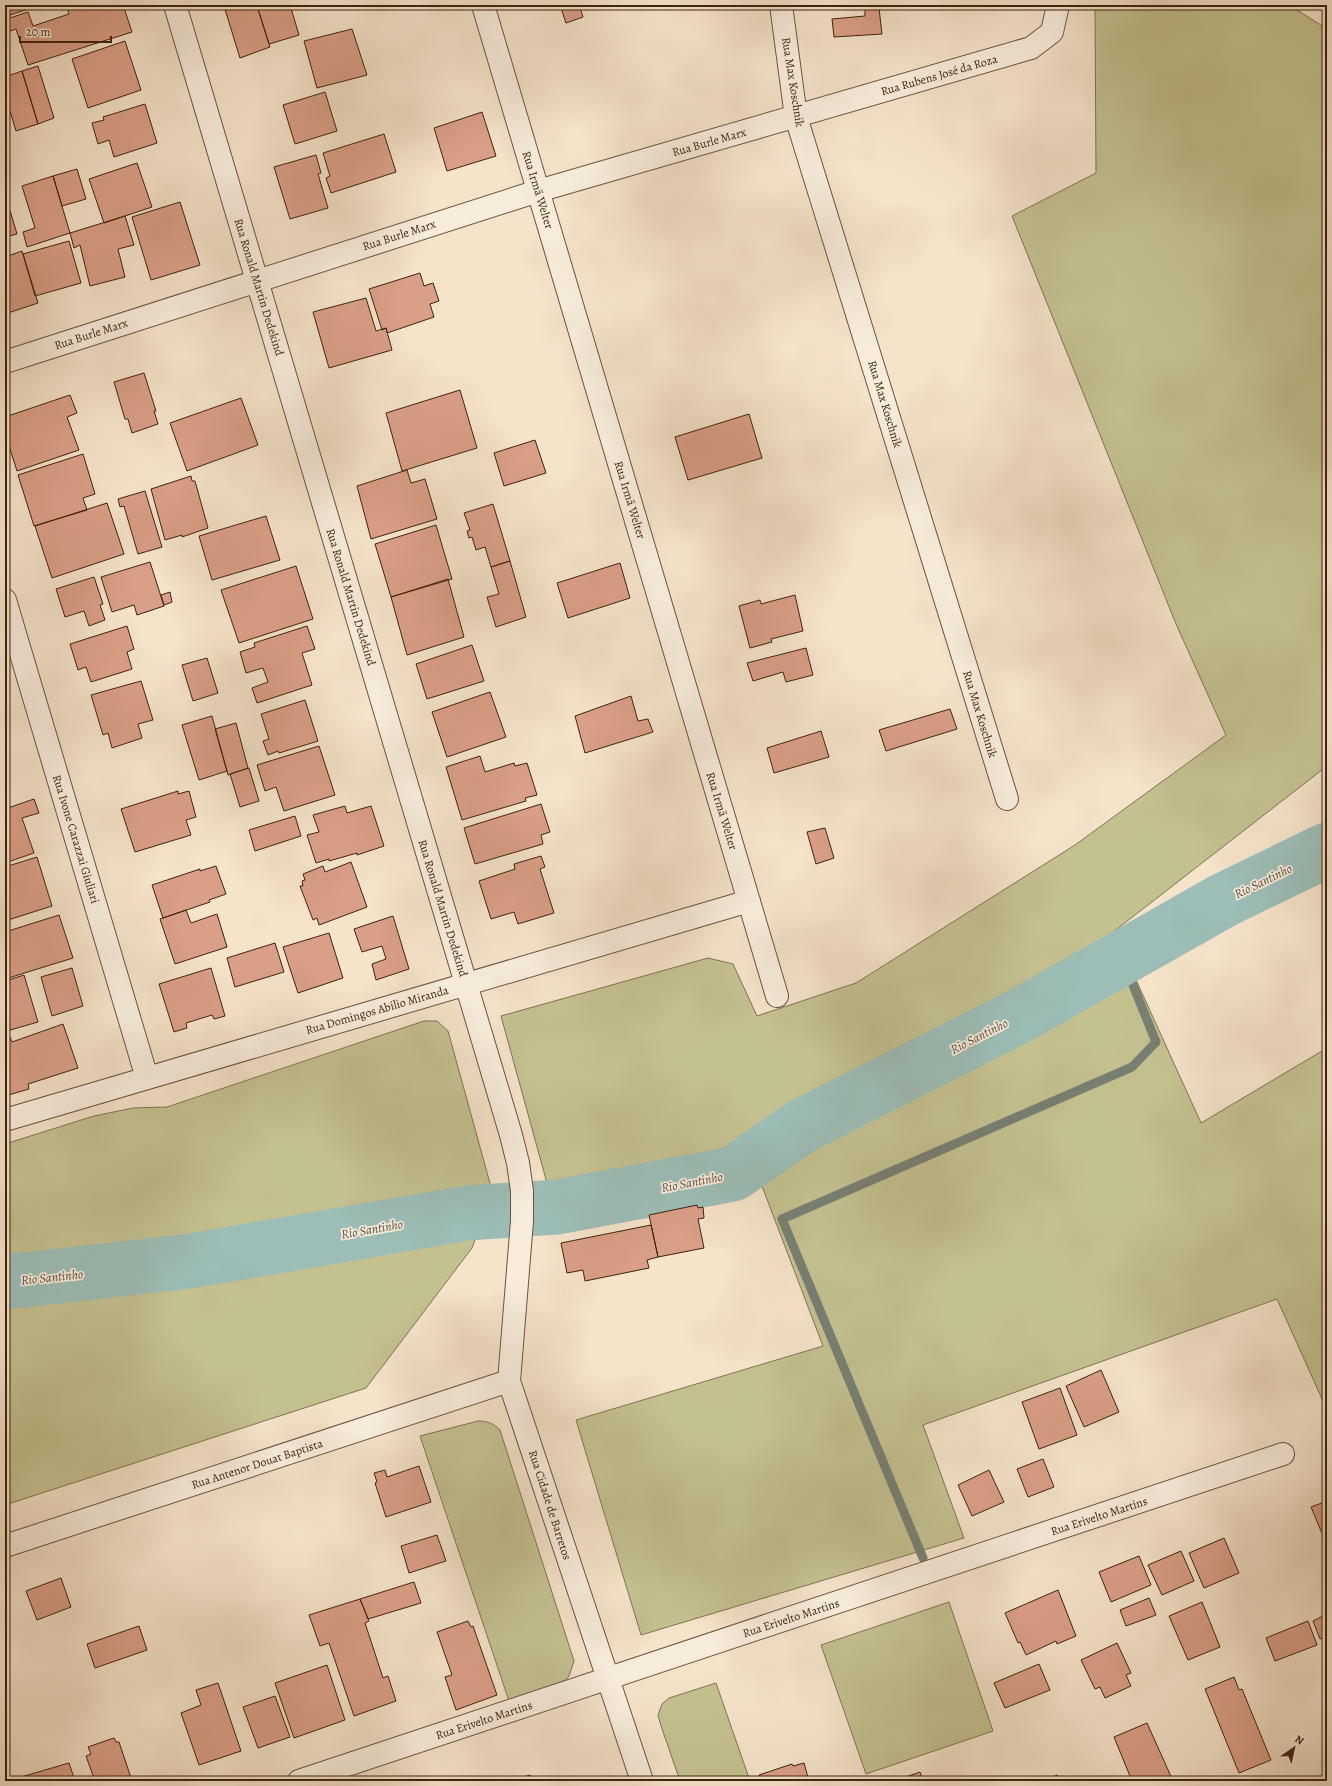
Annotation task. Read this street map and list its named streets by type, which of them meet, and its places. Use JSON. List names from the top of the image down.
{
  "streets": {
    "street": [
      "Rua Rubens José da Roza",
      "Rua Max Koschnik",
      "Rua Burle Marx",
      "Rua Irmã Welter",
      "Rua Ronald Martin Dedekind",
      "Rua Ivone Carazzai Giuliari",
      "Rua Domingos Abílio Miranda",
      "Rua Antenor Douat Baptista",
      "Rua Cidade de Barretos",
      "Rua Erivelto Martins"
    ]
  },
  "crossings": [
    ["Rua Rubens José da Roza", "Rua Max Koschnik"],
    ["Rua Rubens José da Roza", "Rua Burle Marx"],
    ["Rua Max Koschnik", "Rua Burle Marx"],
    ["Rua Burle Marx", "Rua Irmã Welter"],
    ["Rua Burle Marx", "Rua Ronald Martin Dedekind"],
    ["Rua Irmã Welter", "Rua Domingos Abílio Miranda"],
    ["Rua Ronald Martin Dedekind", "Rua Domingos Abílio Miranda"],
    ["Rua Ronald Martin Dedekind", "Rua Cidade de Barretos"],
    ["Rua Ivone Carazzai Giuliari", "Rua Domingos Abílio Miranda"],
    ["Rua Antenor Douat Baptista", "Rua Cidade de Barretos"],
    ["Rua Cidade de Barretos", "Rua Erivelto Martins"]
  ],
  "water": ["Rio Santinho"],
  "scale_bar": "20 m",
  "north": "top right"
}
